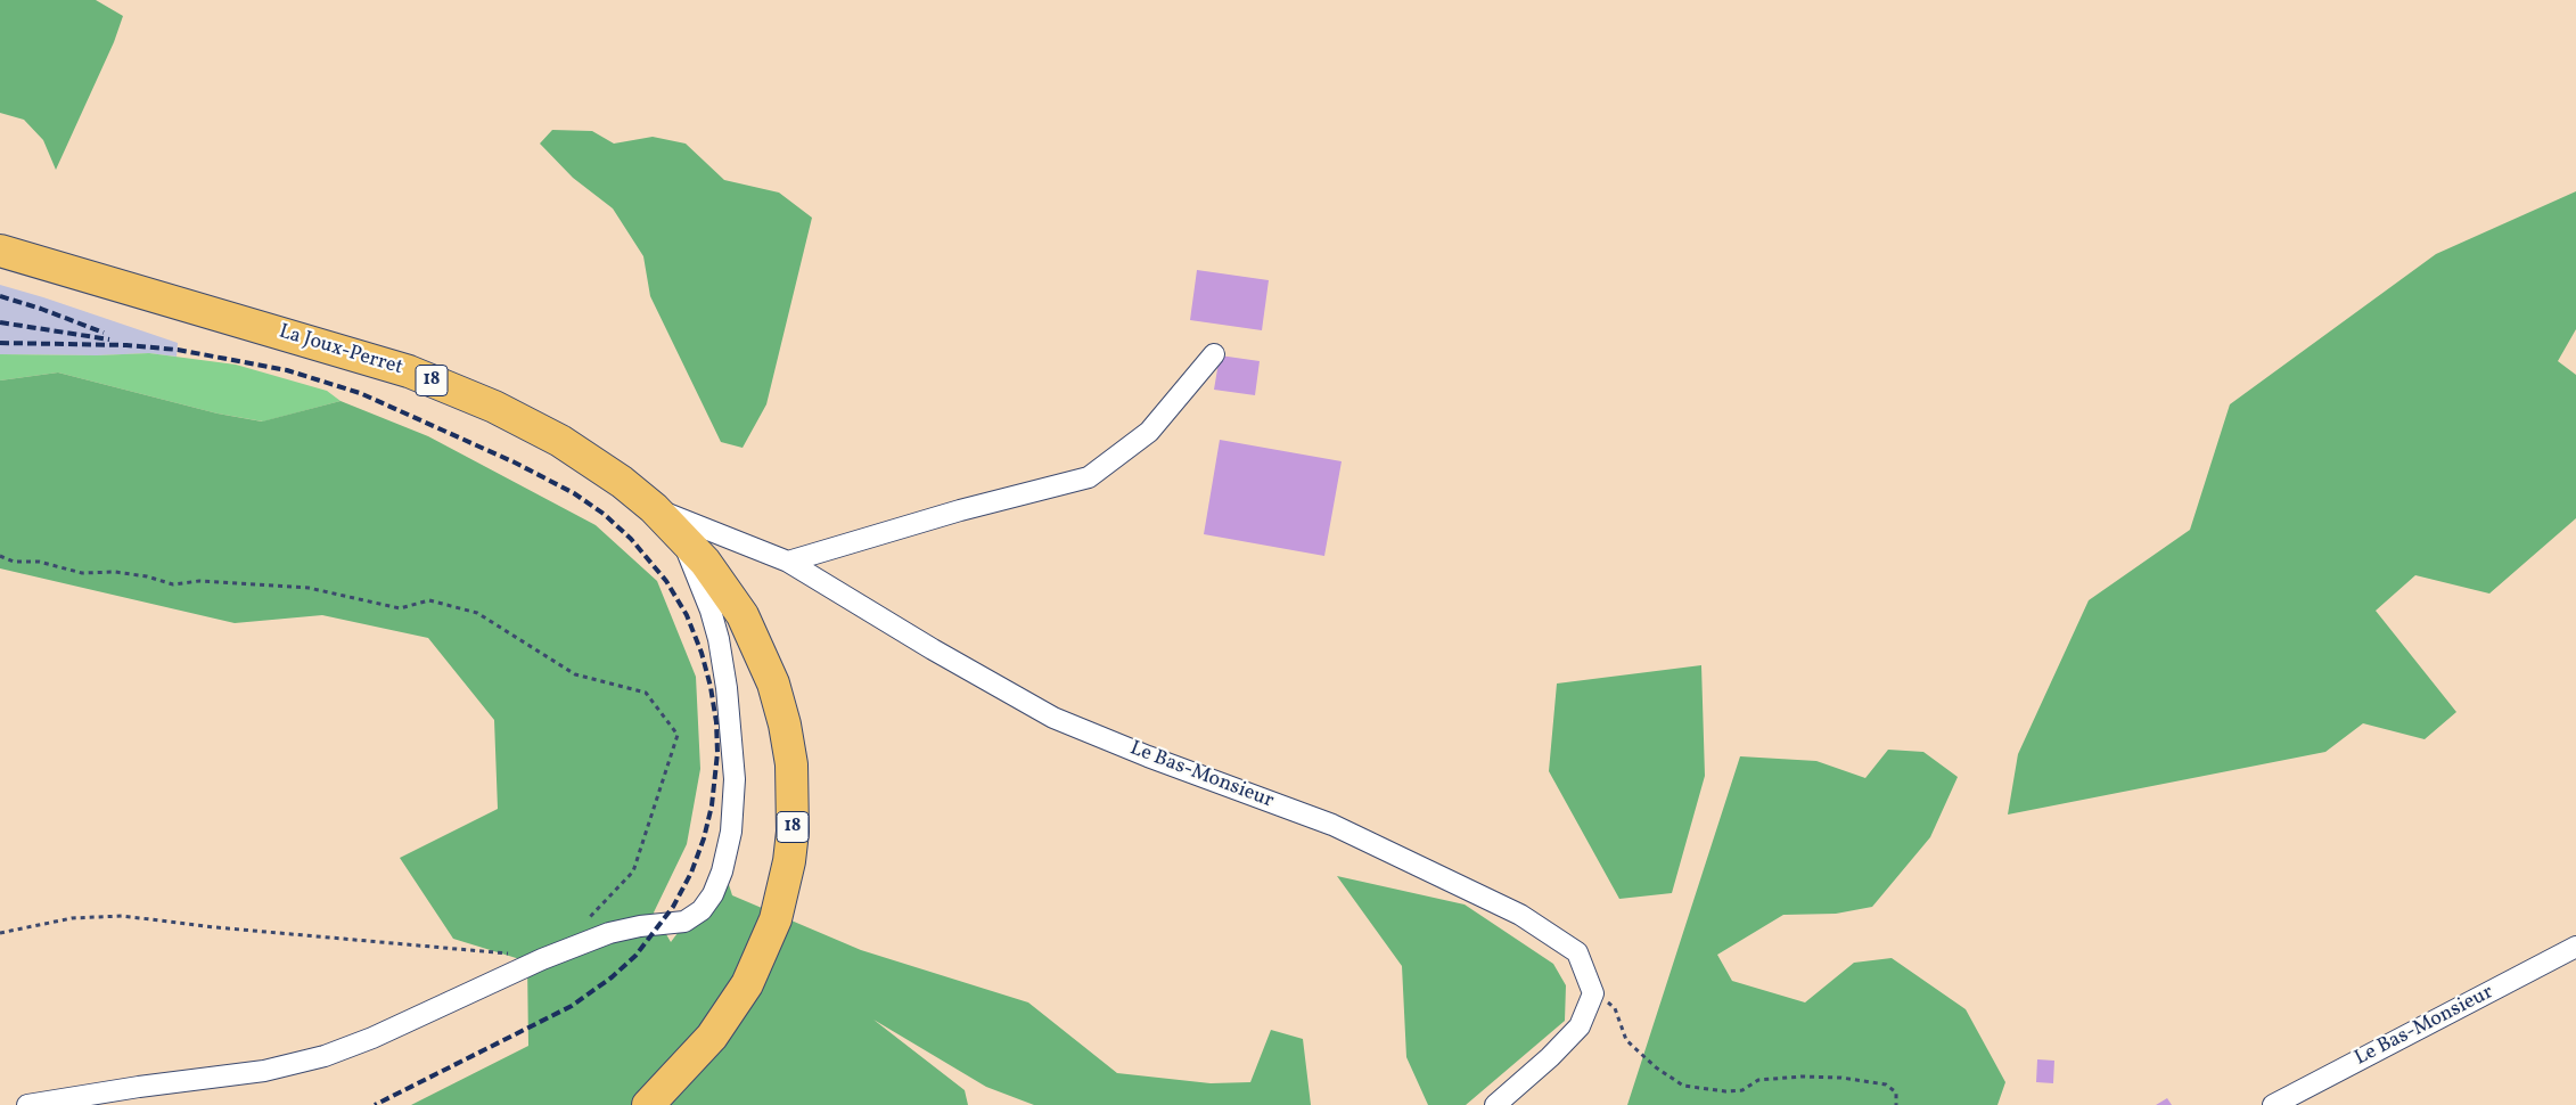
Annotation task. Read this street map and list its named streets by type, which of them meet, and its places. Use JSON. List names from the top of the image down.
{
  "streets": {
    "main road": ["La Joux-Perret", "18"],
    "street": ["Le Bas-Monsieur"]
  },
  "crossings": [
    ["La Joux-Perret", "18"],
    ["La Joux-Perret", "Le Bas-Monsieur"],
    ["18", "Le Bas-Monsieur"]
  ]
}
